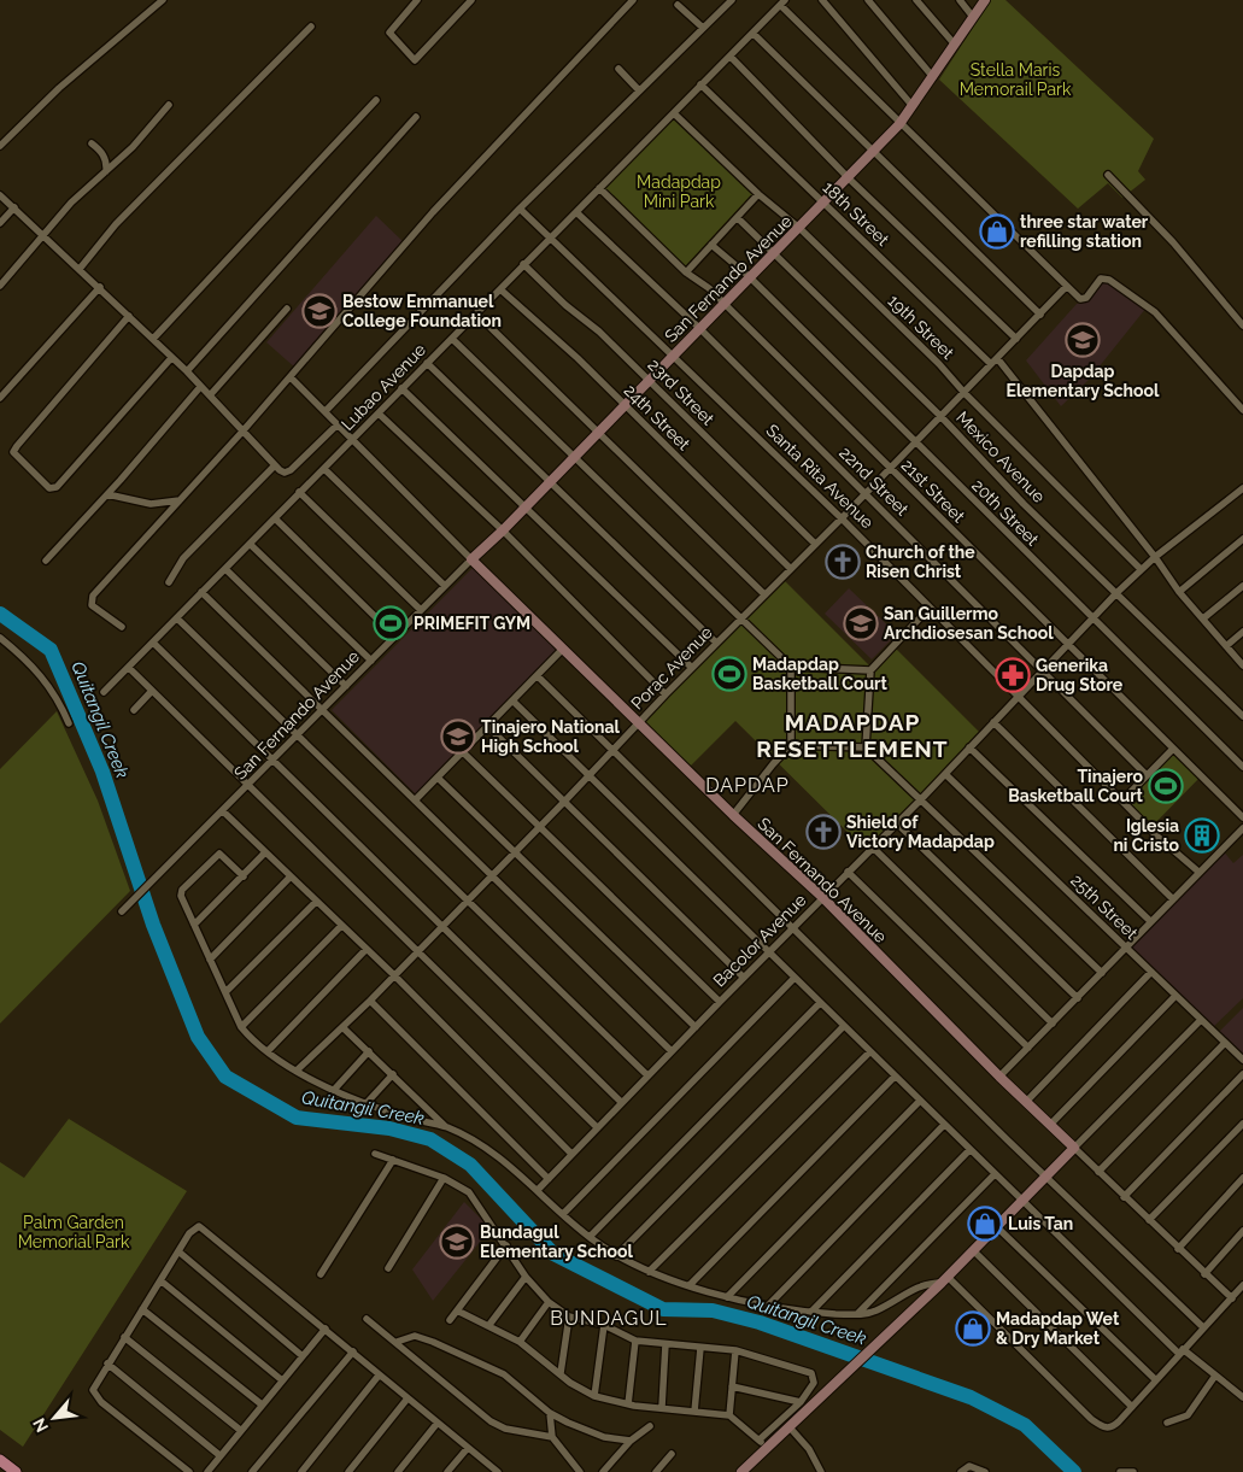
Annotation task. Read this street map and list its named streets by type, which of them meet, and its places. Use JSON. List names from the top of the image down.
{
  "streets": {
    "main road": ["San Fernando Avenue"],
    "street": [
      "18th Street",
      "19th Street",
      "Lubao Avenue",
      "23rd Street",
      "24th Street",
      "Mexico Avenue",
      "Santa Rita Avenue",
      "22nd Street",
      "21st Street",
      "20th Street",
      "Porac Avenue",
      "25th Street",
      "Bacolor Avenue"
    ]
  },
  "crossings": [
    ["18th Street", "San Fernando Avenue"],
    ["18th Street", "Lubao Avenue"],
    ["18th Street", "Porac Avenue"],
    ["San Fernando Avenue", "19th Street"],
    ["San Fernando Avenue", "Lubao Avenue"],
    ["San Fernando Avenue", "23rd Street"],
    ["San Fernando Avenue", "24th Street"],
    ["San Fernando Avenue", "Mexico Avenue"],
    ["San Fernando Avenue", "Santa Rita Avenue"],
    ["San Fernando Avenue", "22nd Street"],
    ["San Fernando Avenue", "21st Street"],
    ["San Fernando Avenue", "20th Street"],
    ["San Fernando Avenue", "Porac Avenue"],
    ["San Fernando Avenue", "Bacolor Avenue"],
    ["19th Street", "Lubao Avenue"],
    ["19th Street", "Porac Avenue"],
    ["19th Street", "Bacolor Avenue"],
    ["Lubao Avenue", "23rd Street"],
    ["Lubao Avenue", "24th Street"],
    ["Lubao Avenue", "Santa Rita Avenue"],
    ["Lubao Avenue", "22nd Street"],
    ["Lubao Avenue", "21st Street"],
    ["23rd Street", "Porac Avenue"],
    ["24th Street", "Porac Avenue"],
    ["Mexico Avenue", "Porac Avenue"],
    ["Mexico Avenue", "Bacolor Avenue"],
    ["Santa Rita Avenue", "Porac Avenue"],
    ["Santa Rita Avenue", "Bacolor Avenue"],
    ["22nd Street", "Porac Avenue"],
    ["22nd Street", "Bacolor Avenue"],
    ["21st Street", "Porac Avenue"],
    ["21st Street", "Bacolor Avenue"],
    ["20th Street", "Porac Avenue"],
    ["20th Street", "Bacolor Avenue"],
    ["25th Street", "Bacolor Avenue"]
  ],
  "districts": ["MADAPDAP RESETTLEMENT", "DAPDAP", "BUNDAGUL"],
  "water": ["Quitangil Creek"],
  "parks": ["Stella Maris Memorail Park", "Madapdap Mini Park", "Palm Garden Memorial Park"],
  "places": {
    "shop": ["three star water refilling station", "Luis Tan", "Madapdap Wet & Dry Market"],
    "school or university": [
      "Bestow Emmanuel College Foundation",
      "Dapdap Elementary School",
      "San Guillermo Archdiosesan School",
      "Tinajero National High School",
      "Bundagul Elementary School"
    ],
    "church": ["Church of the Risen Christ", "Shield of Victory Madapdap"],
    "sports": ["PRIMEFIT GYM", "Madapdap Basketball Court", "Tinajero Basketball Court"],
    "pharmacy": ["Generika Drug Store"],
    "building": ["Iglesia ni Cristo"]
  },
  "north": "bottom left"
}
